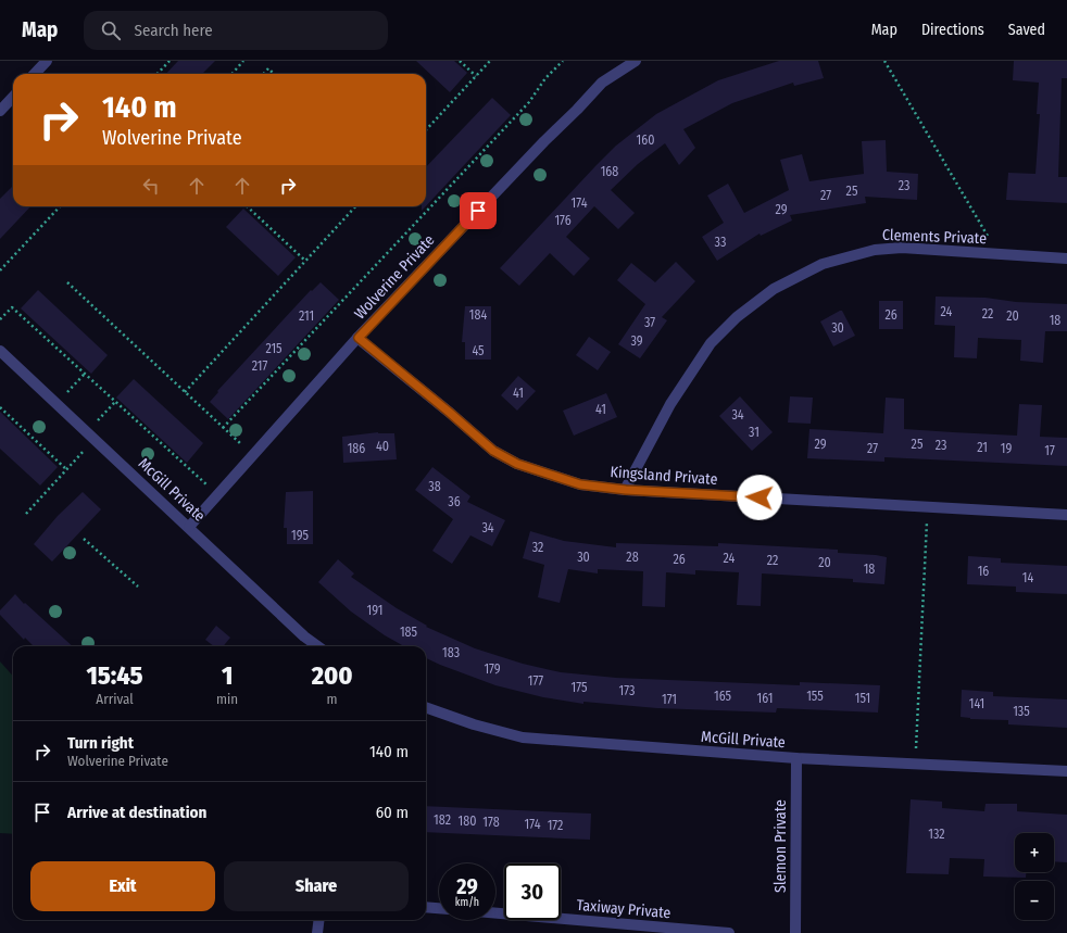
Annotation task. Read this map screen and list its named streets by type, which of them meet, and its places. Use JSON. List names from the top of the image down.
{
  "streets": {
    "street": [
      "Clements Private",
      "Wolverine Private",
      "Kingsland Private",
      "McGill Private",
      "Slemon Private",
      "Taxiway Private"
    ]
  },
  "crossings": [
    ["Clements Private", "Kingsland Private"],
    ["Wolverine Private", "Kingsland Private"],
    ["Wolverine Private", "McGill Private"],
    ["McGill Private", "Slemon Private"]
  ],
  "house_numbers": [
    "160",
    "168",
    "23",
    "25",
    "27",
    "174",
    "29",
    "176",
    "33",
    "24",
    "22",
    "184",
    "26",
    "211",
    "20",
    "18",
    "37",
    "30",
    "39",
    "215",
    "45",
    "217",
    "41",
    "41",
    "34",
    "31",
    "29",
    "25",
    "23",
    "40",
    "21",
    "186",
    "27",
    "19",
    "17",
    "38",
    "36",
    "34",
    "195",
    "32",
    "30",
    "28",
    "24",
    "26",
    "22",
    "20",
    "18",
    "16",
    "14",
    "191",
    "185",
    "183",
    "179",
    "177",
    "175",
    "173",
    "165",
    "155",
    "161",
    "151",
    "171",
    "141",
    "135",
    "182",
    "180",
    "178",
    "174",
    "172",
    "132"
  ],
  "page": {
    "header": "Map",
    "search": "Search here",
    "nav": ["Map", "Directions", "Saved"],
    "turn": ["140 m", "Wolverine Private"],
    "eta": [
      "15:45",
      "Arrival",
      "1",
      "min",
      "200",
      "m"
    ],
    "list": [
      {
        "name": "Turn right",
        "note": "Wolverine Private",
        "value": "140 m"
      },
      {
        "name": "Arrive at destination",
        "value": "60 m"
      }
    ],
    "map_buttons": ["+", "−"],
    "buttons": ["Exit", "Share"],
    "speed": "29 km/h",
    "limit": "30"
  }
}
